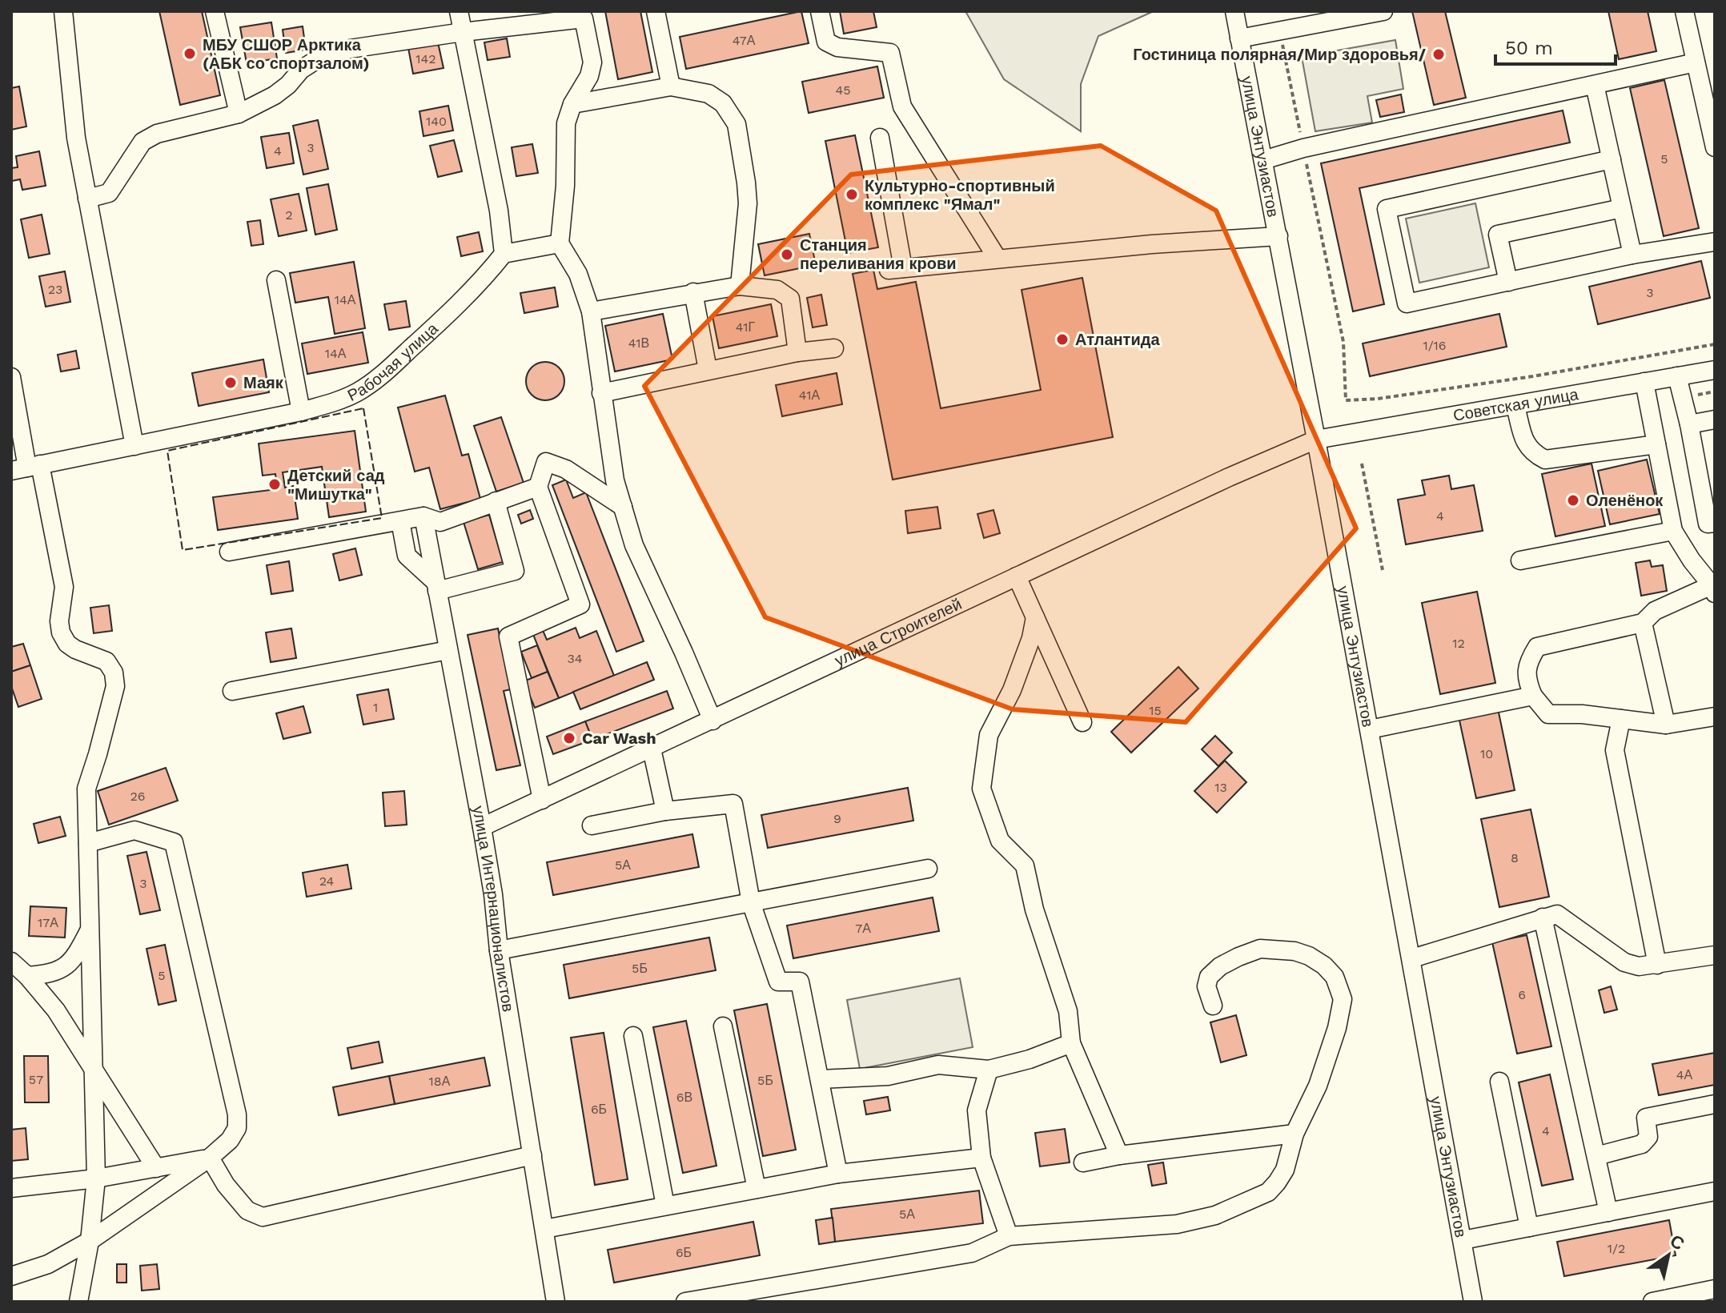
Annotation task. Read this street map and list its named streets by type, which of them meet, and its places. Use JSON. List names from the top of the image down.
{
  "streets": {
    "street": [
      "улица Энтузиастов",
      "Рабочая улица",
      "Советская улица",
      "улица Строителей",
      "улица Интернационалистов"
    ]
  },
  "crossings": [
    ["улица Энтузиастов", "Советская улица"],
    ["улица Энтузиастов", "улица Строителей"],
    ["Советская улица", "улица Строителей"],
    ["улица Строителей", "улица Интернационалистов"]
  ],
  "places": [
    "МБУ СШОР Арктика (АБК со спортзалом)",
    "Гостиница полярная/Мир здоровья/",
    "Культурно-спортивный комплекс \"Ямал\"",
    "Станция переливания крови",
    "Атлантида",
    "Маяк",
    "Детский сад \"Мишутка\"",
    "Оленёнок",
    "Car Wash"
  ],
  "house_numbers": [
    "47А",
    "142",
    "45",
    "140",
    "3",
    "4",
    "5",
    "2",
    "23",
    "3",
    "14А",
    "41Г",
    "41В",
    "1/16",
    "14А",
    "41А",
    "4",
    "12",
    "34",
    "1",
    "15",
    "10",
    "13",
    "26",
    "9",
    "8",
    "5А",
    "24",
    "3",
    "17А",
    "7А",
    "5Б",
    "5",
    "6",
    "4А",
    "57",
    "5Б",
    "18А",
    "6В",
    "6Б",
    "4",
    "5А",
    "1/2",
    "6Б"
  ],
  "scale_bar": "50 m",
  "north": "top right"
}
